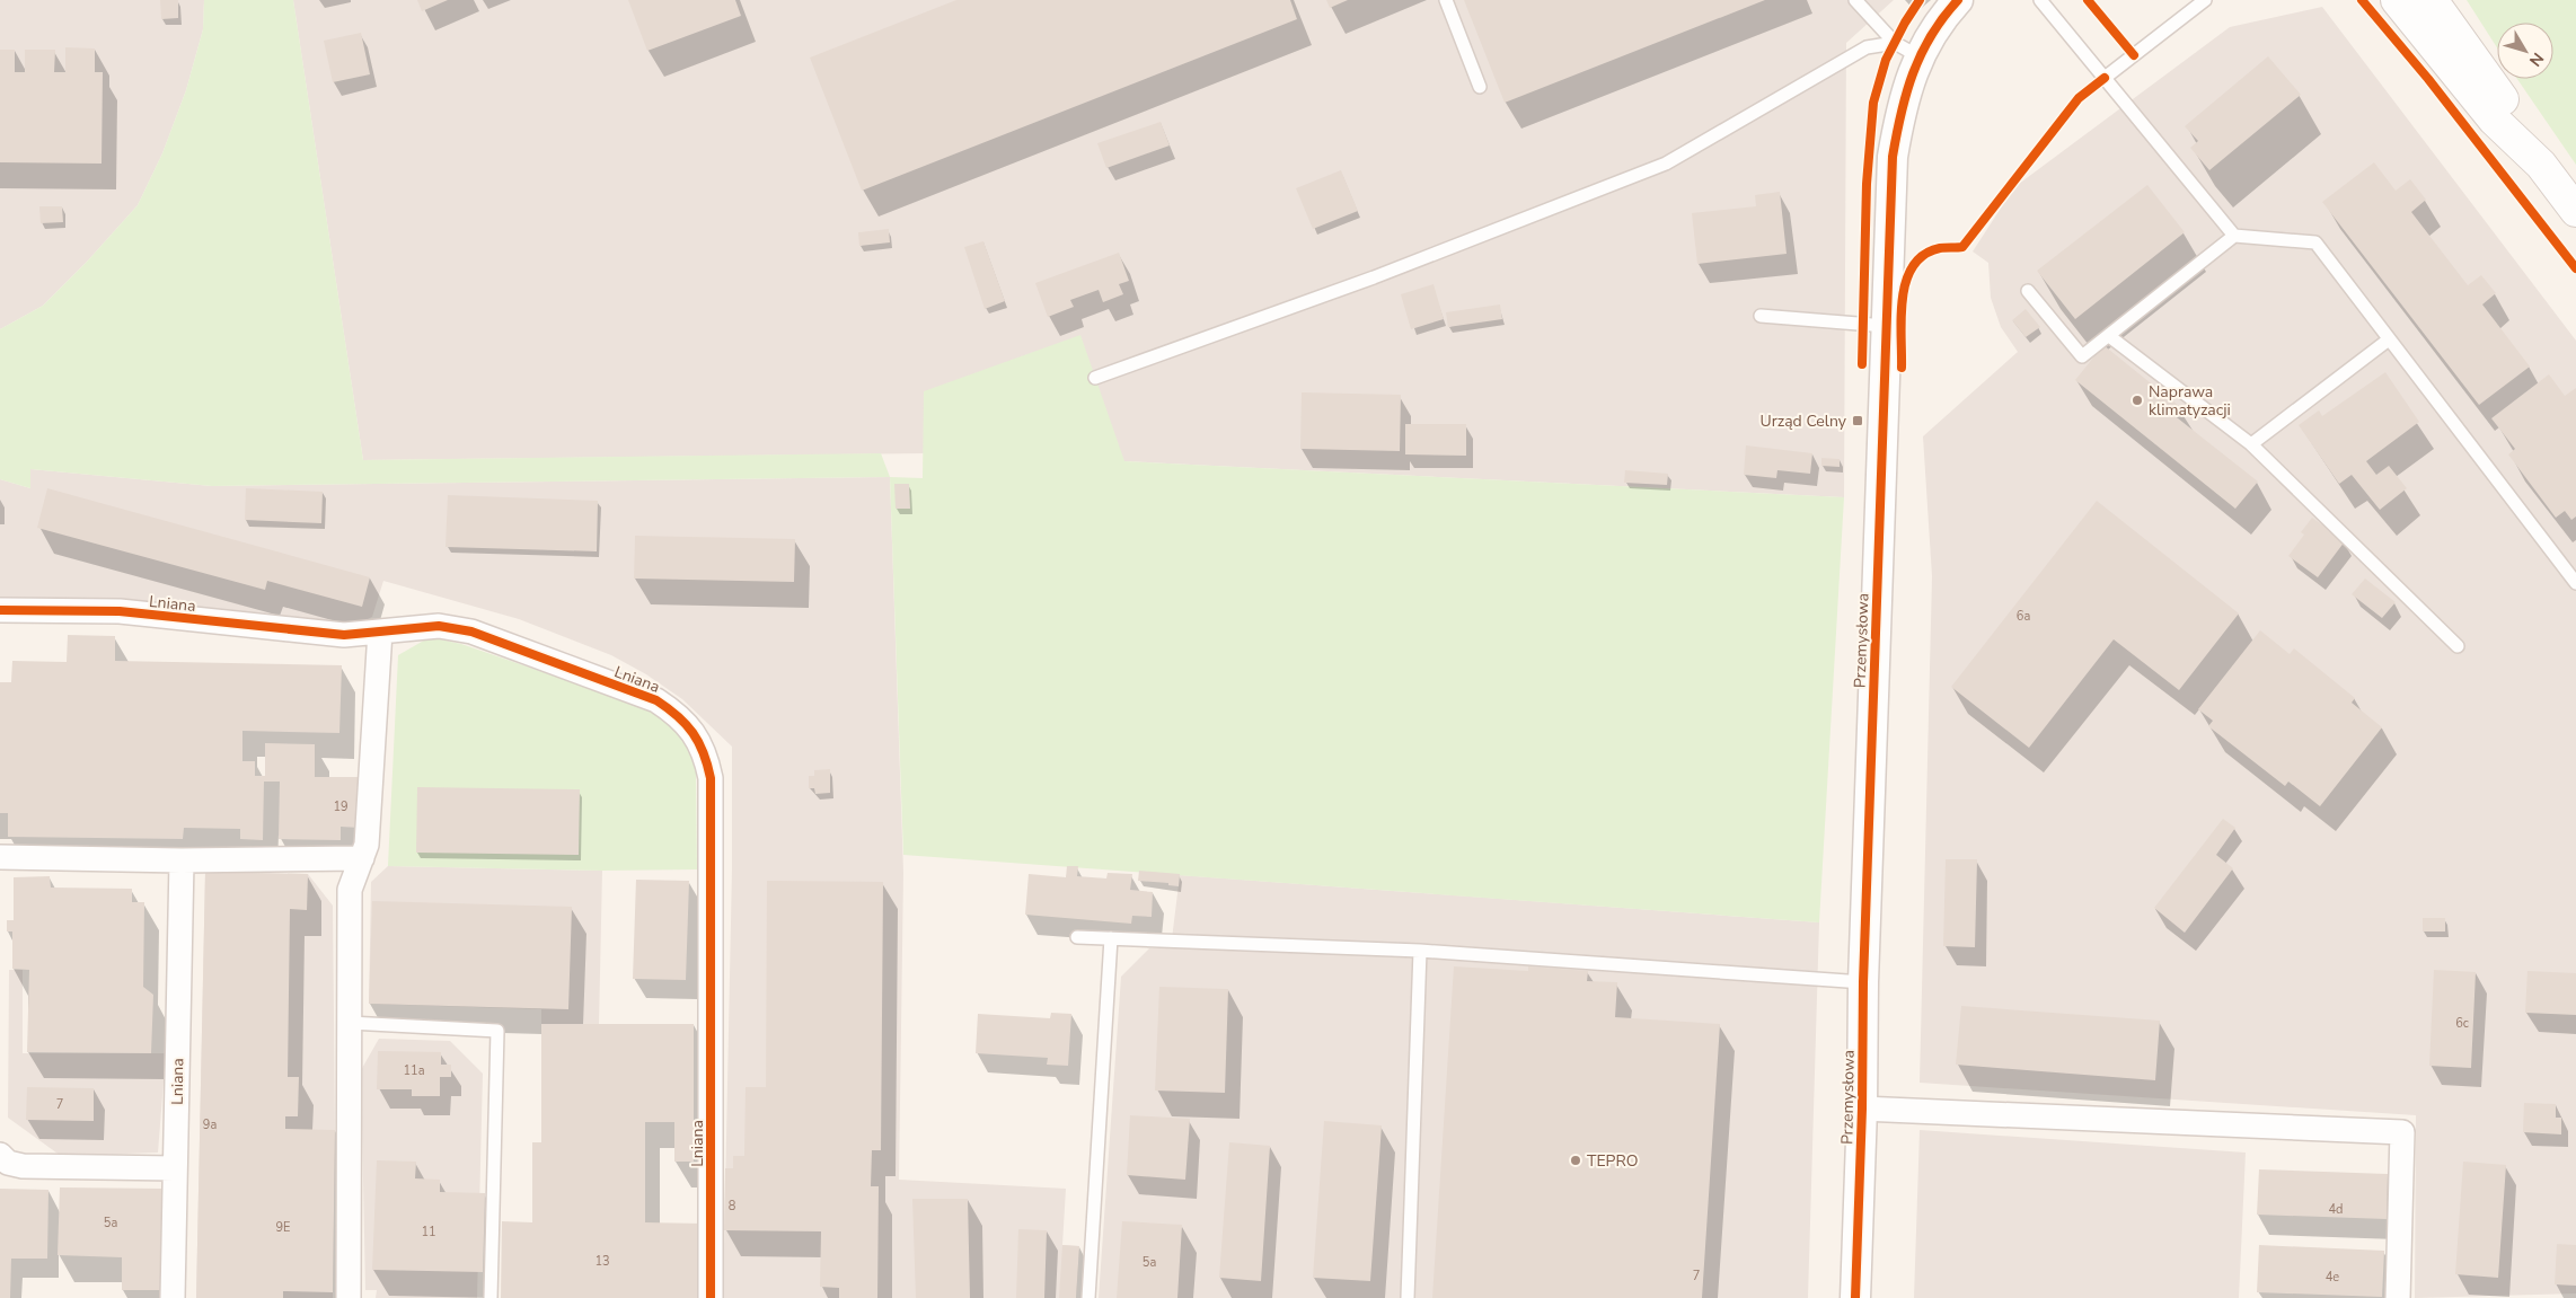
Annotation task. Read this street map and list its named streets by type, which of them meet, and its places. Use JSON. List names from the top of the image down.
{
  "streets": {
    "street": ["Lniana", "Przemysłowa"]
  },
  "places": {
    "other": ["Naprawa klimatyzacji", "TEPRO"],
    "transit": ["Urząd Celny"]
  },
  "house_numbers": [
    "6a",
    "19",
    "6c",
    "11a",
    "7",
    "9a",
    "8",
    "4d",
    "5a",
    "9E",
    "11",
    "13",
    "5a",
    "7",
    "4e"
  ],
  "north": "bottom right"
}
